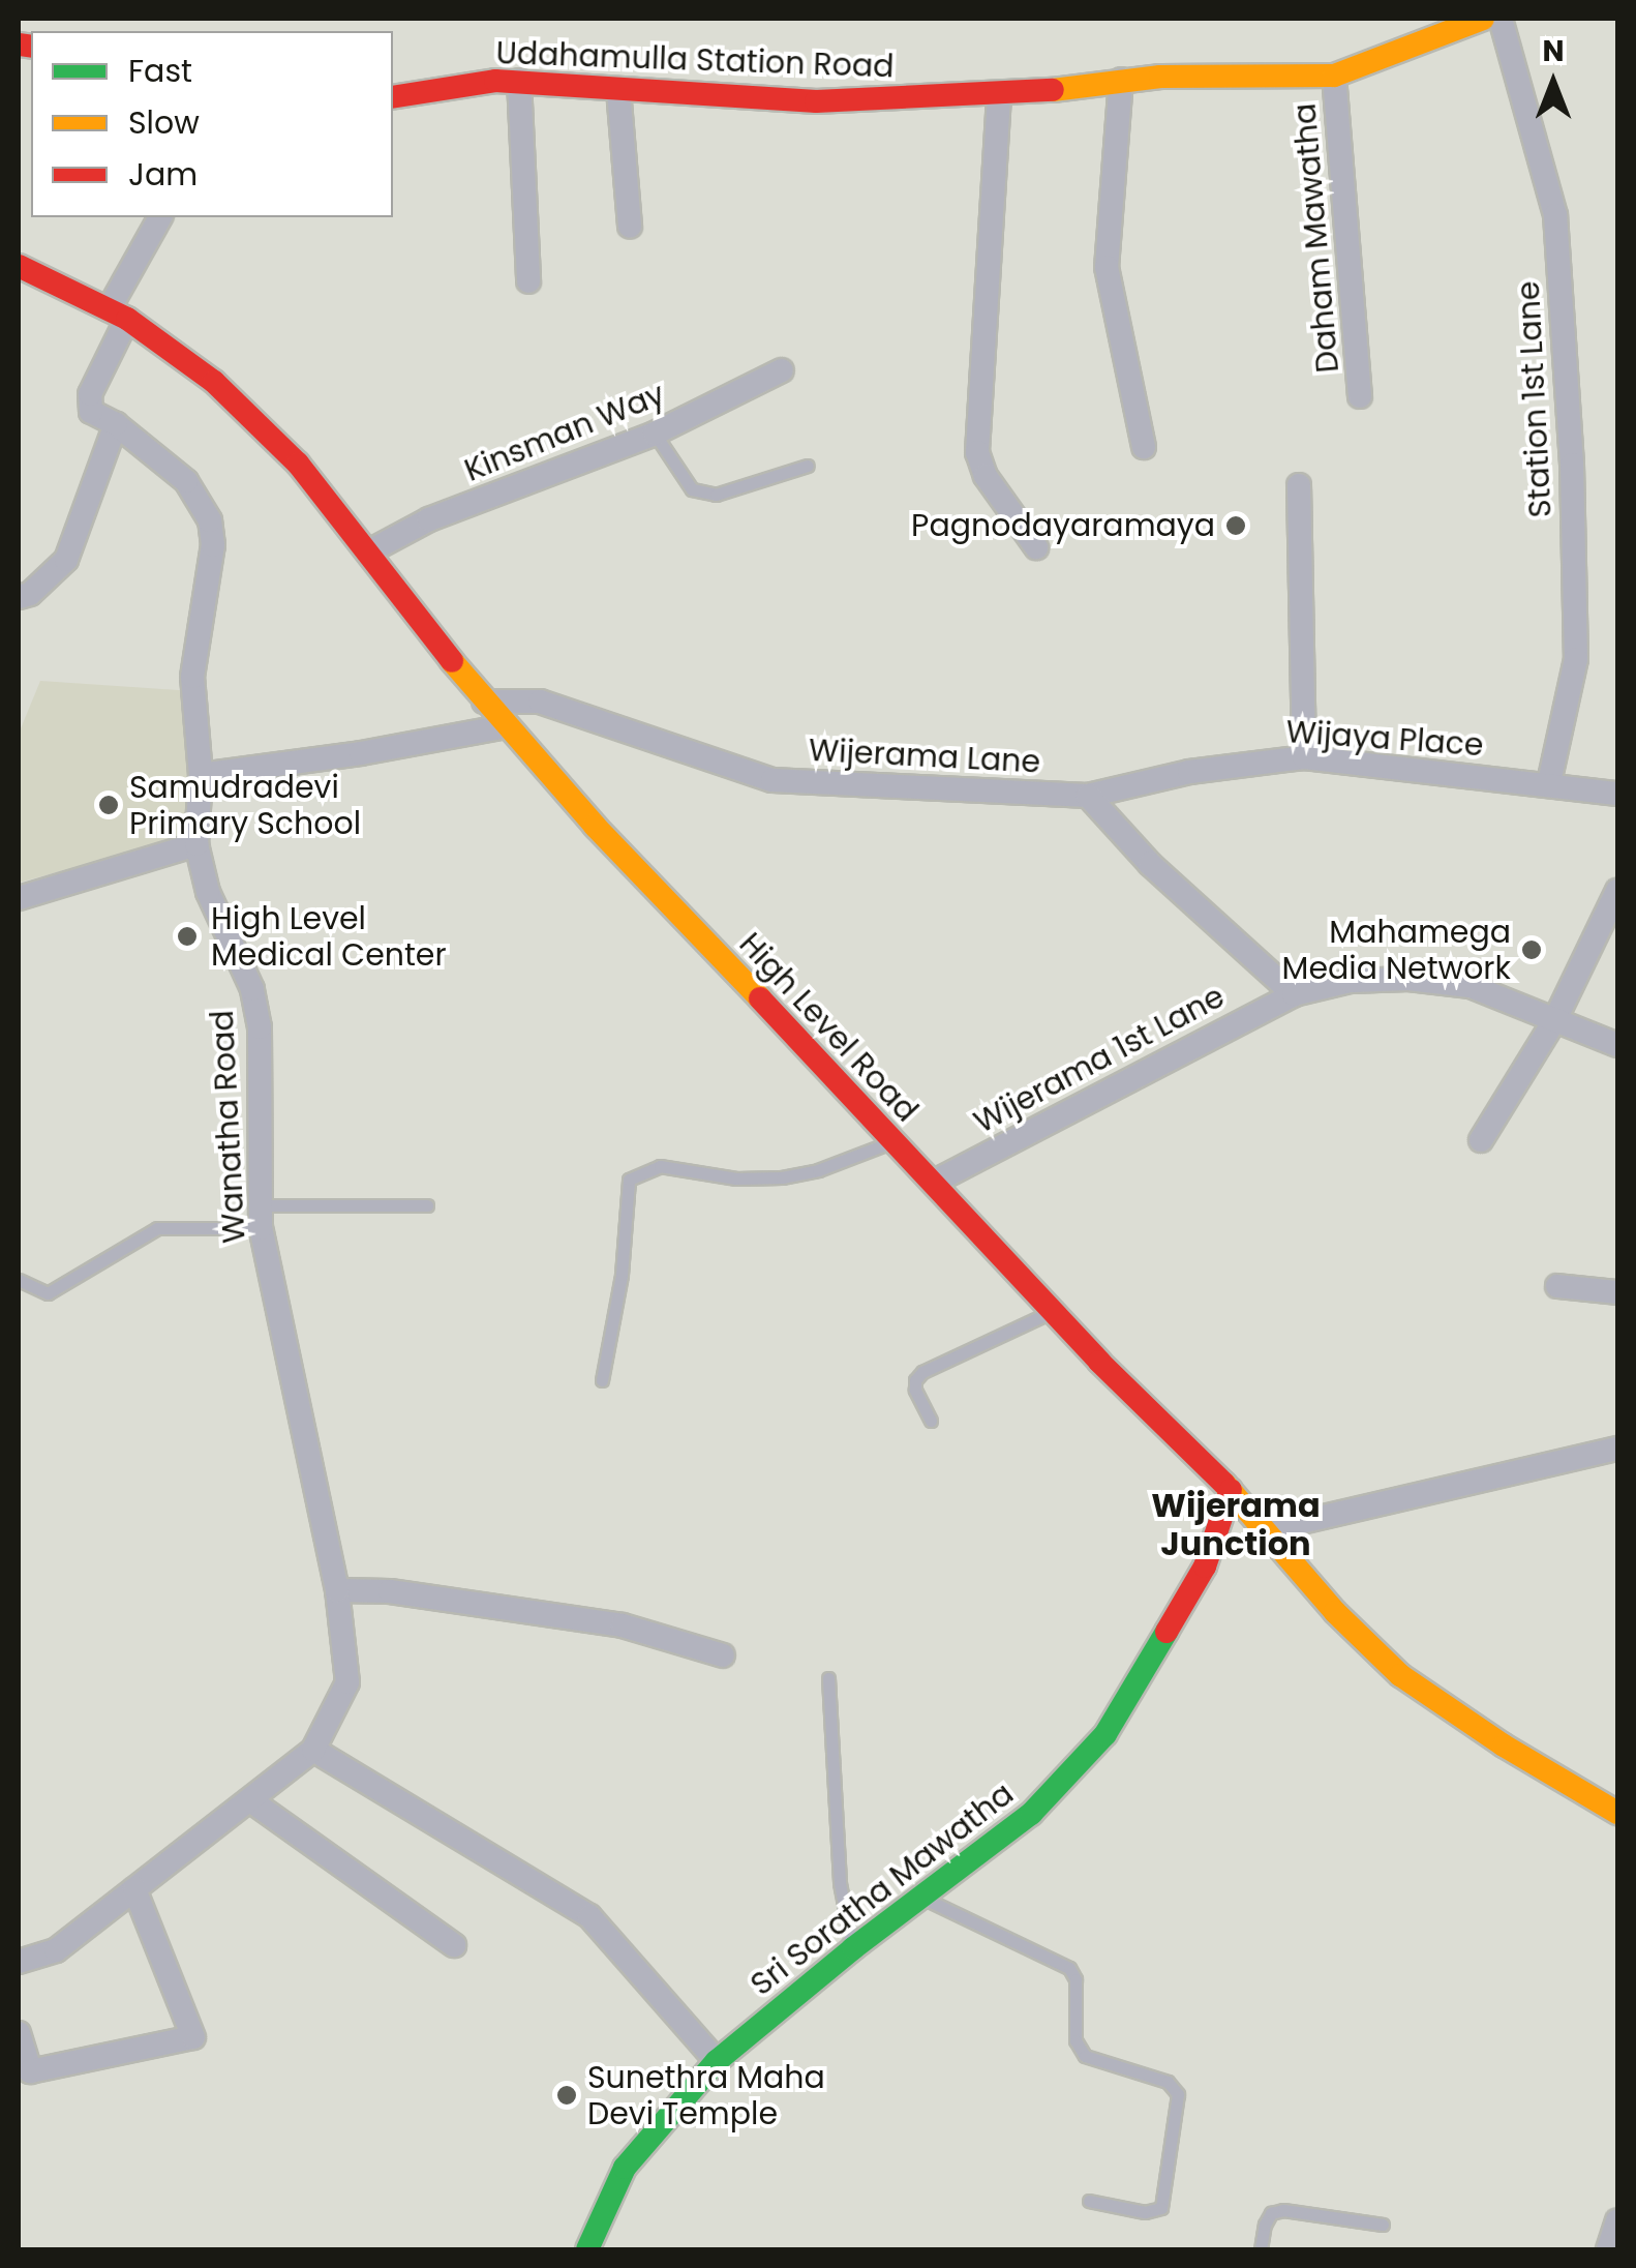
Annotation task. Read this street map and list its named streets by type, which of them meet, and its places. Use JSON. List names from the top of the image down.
{
  "streets": {
    "main road": ["Udahamulla Station Road", "High Level Road", "Sri Soratha Mawatha"],
    "street": [
      "Daham Mawatha",
      "Station 1st Lane",
      "Kinsman Way",
      "Wijaya Place",
      "Wijerama Lane",
      "Wijerama 1st Lane",
      "Wanatha Road"
    ]
  },
  "crossings": [
    ["Udahamulla Station Road", "Daham Mawatha"],
    ["Station 1st Lane", "Wijaya Place"],
    ["Kinsman Way", "High Level Road"],
    ["Wijaya Place", "Wijerama Lane"],
    ["Wijerama Lane", "High Level Road"],
    ["High Level Road", "Wijerama 1st Lane"],
    ["High Level Road", "Wanatha Road"],
    ["High Level Road", "Sri Soratha Mawatha"]
  ],
  "districts": ["Wijerama Junction"],
  "places": [
    "Pagnodayaramaya",
    "Samudradevi Primary School",
    "High Level Medical Center",
    "Mahamega Media Network",
    "Sunethra Maha Devi Temple"
  ],
  "legend": ["Fast", "Slow", "Jam"],
  "north": "top"
}
